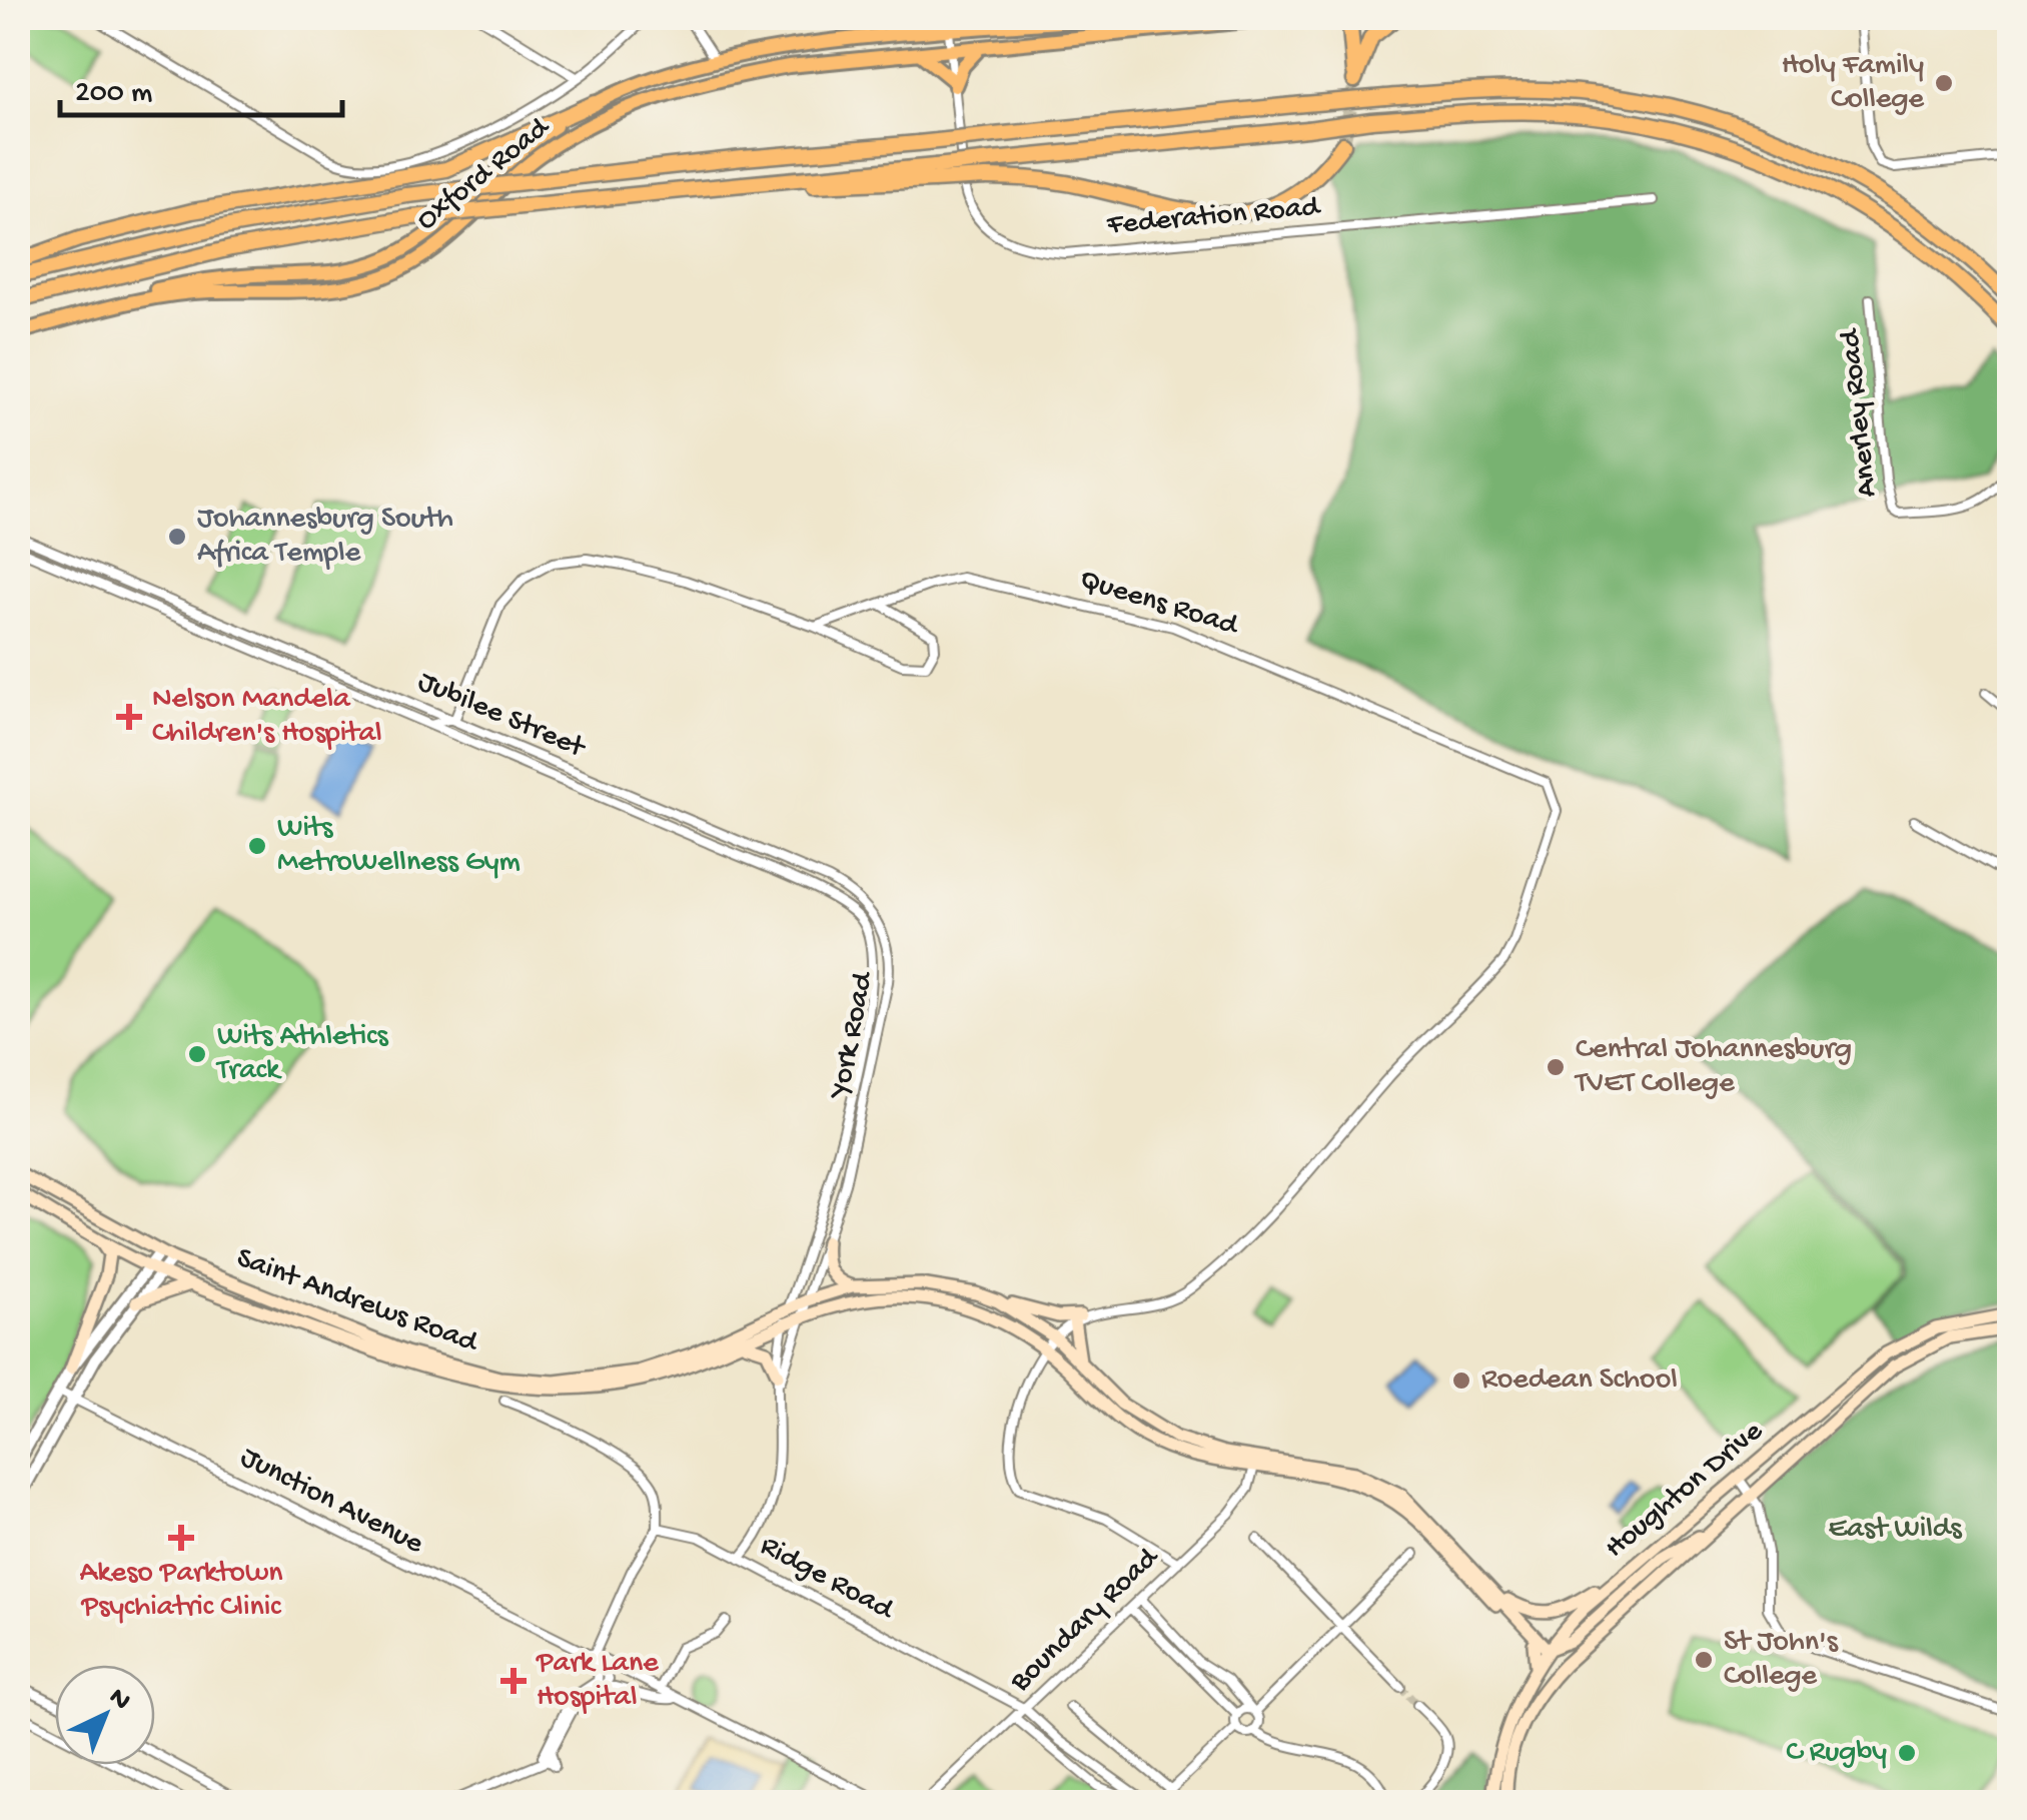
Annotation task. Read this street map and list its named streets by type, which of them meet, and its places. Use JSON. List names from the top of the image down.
{
  "streets": {
    "main road": ["Oxford Road", "Saint Andrews Road", "Houghton Drive"],
    "street": [
      "Federation Road",
      "Anerley Road",
      "Queens Road",
      "Jubilee Street",
      "York Road",
      "Junction Avenue",
      "Ridge Road",
      "Boundary Road"
    ]
  },
  "crossings": [
    ["Oxford Road", "Federation Road"],
    ["Queens Road", "Saint Andrews Road"],
    ["Jubilee Street", "York Road"],
    ["York Road", "Saint Andrews Road"],
    ["York Road", "Ridge Road"],
    ["Saint Andrews Road", "Boundary Road"],
    ["Ridge Road", "Boundary Road"]
  ],
  "parks": ["East Wilds"],
  "places": {
    "other": [
      "Holy Family College",
      "Johannesburg South Africa Temple",
      "Wits MetroWellness Gym",
      "Wits Athletics Track",
      "Central Johannesburg TVET College",
      "Roedean School",
      "St John's College",
      "C Rugby"
    ],
    "health": ["Nelson Mandela Children's Hospital", "Akeso Parktown Psychiatric Clinic", "Park Lane Hospital"]
  },
  "scale_bar": "200 m",
  "north": "top right"
}
